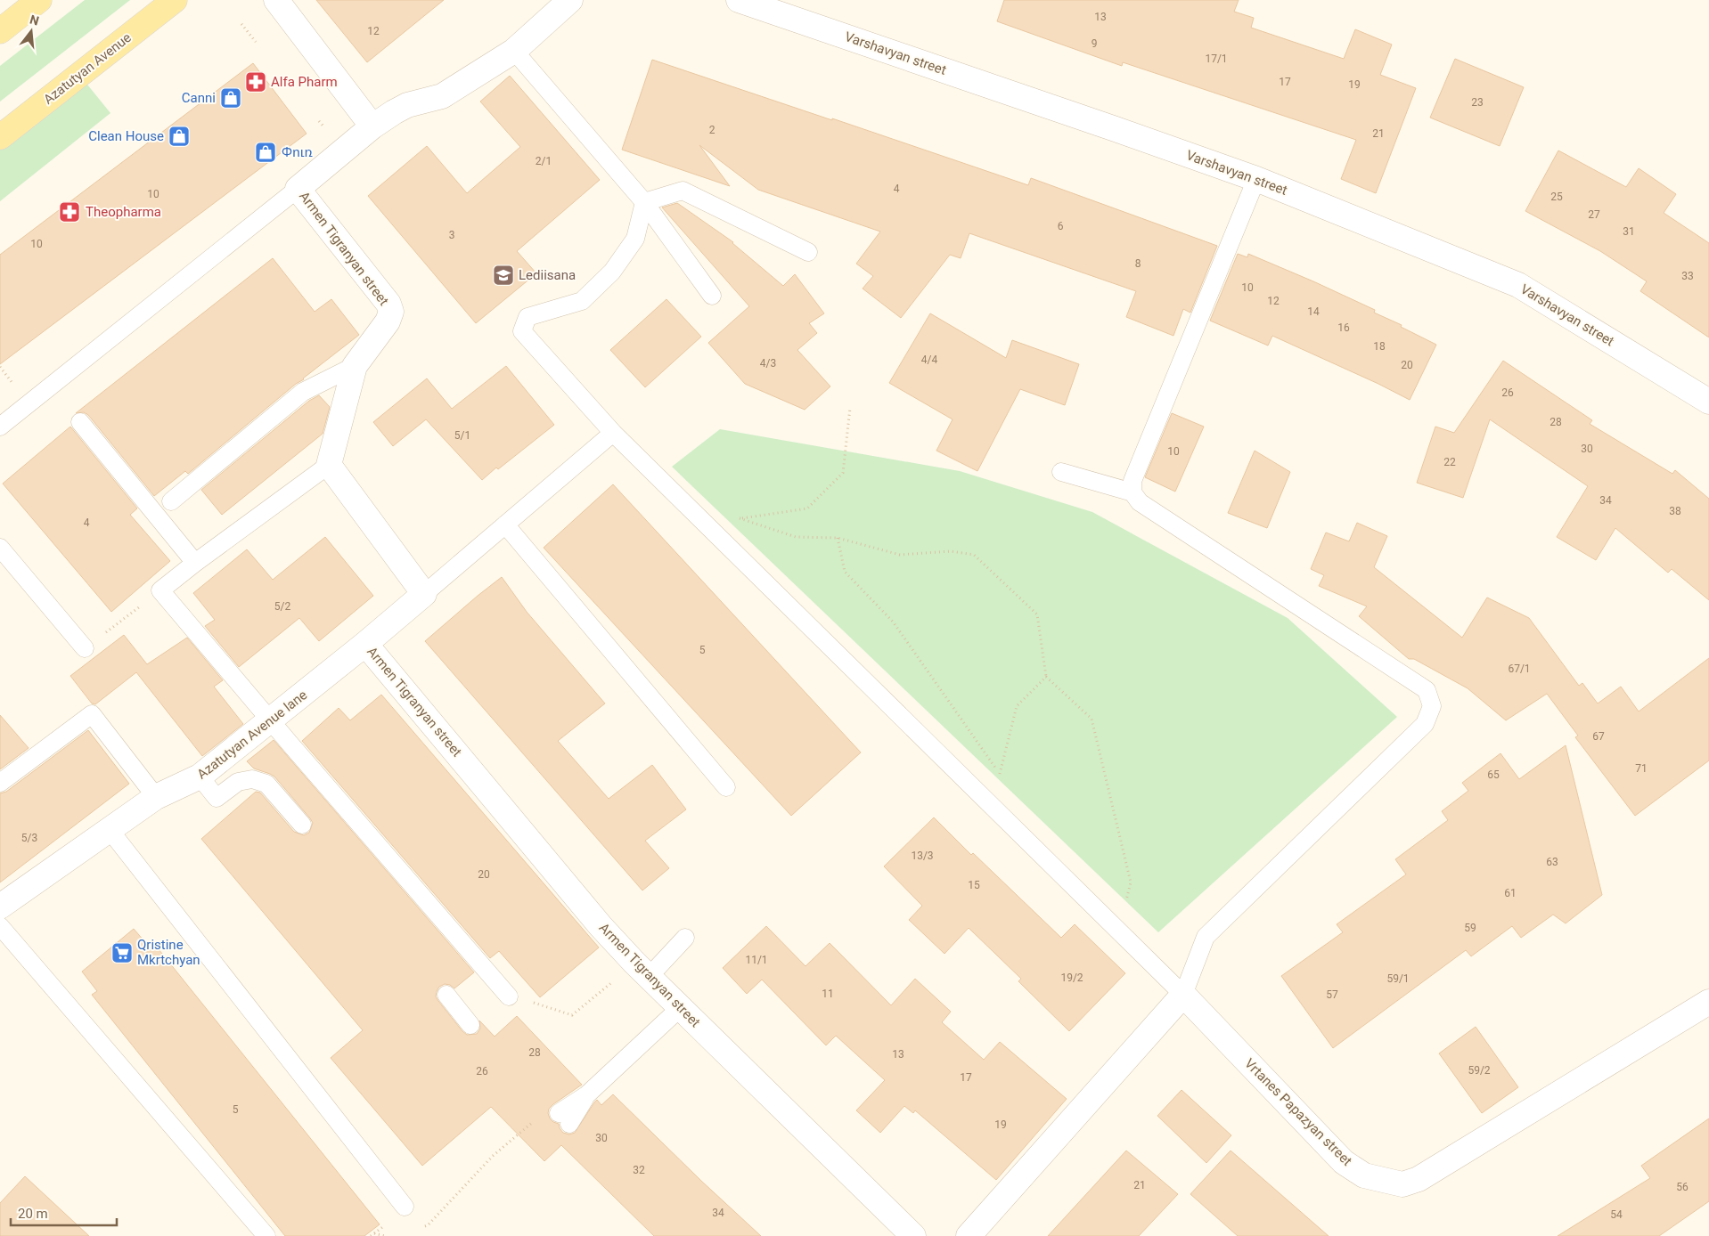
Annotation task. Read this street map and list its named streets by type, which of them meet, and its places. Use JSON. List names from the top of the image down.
{
  "streets": {
    "main road": ["Azatutyan Avenue"],
    "street": [
      "Varshavyan street",
      "Armen Tigranyan street",
      "Azatutyan Avenue lane",
      "Vrtanes Papazyan street"
    ]
  },
  "crossings": [
    ["Armen Tigranyan street", "Azatutyan Avenue lane"]
  ],
  "places": {
    "pharmacy": ["Alfa Pharm", "Theopharma"],
    "shop": ["Canni", "Clean House", "Փուռ"],
    "school or university": ["Lediisana"],
    "supermarket": ["Qristine Mkrtchyan"]
  },
  "house_numbers": [
    "13",
    "12",
    "9",
    "17/1",
    "17",
    "19",
    "23",
    "2",
    "21",
    "2/1",
    "4",
    "10",
    "25",
    "27",
    "6",
    "31",
    "3",
    "10",
    "8",
    "33",
    "10",
    "12",
    "14",
    "16",
    "18",
    "4/4",
    "4/3",
    "20",
    "26",
    "28",
    "5/1",
    "30",
    "10",
    "22",
    "34",
    "38",
    "4",
    "5/2",
    "5",
    "67/1",
    "67",
    "71",
    "65",
    "5/3",
    "13/3",
    "63",
    "20",
    "15",
    "61",
    "59",
    "11/1",
    "19/2",
    "59/1",
    "11",
    "57",
    "28",
    "13",
    "59/2",
    "26",
    "17",
    "5",
    "19",
    "30",
    "32",
    "21",
    "56",
    "34",
    "54"
  ],
  "scale_bar": "20 m",
  "north": "top"
}
